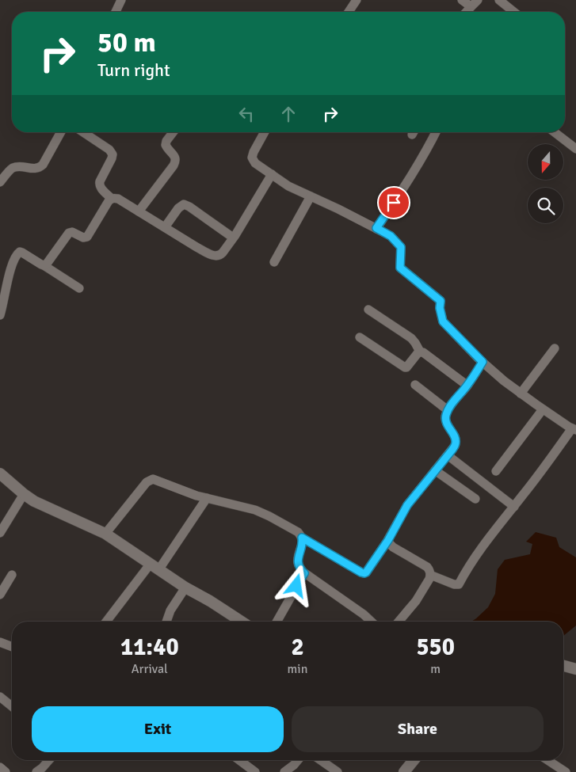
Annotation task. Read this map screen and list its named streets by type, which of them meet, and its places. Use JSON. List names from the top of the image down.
{
  "north": "bottom",
  "page": {
    "turn": ["50 m", "Turn right"],
    "eta": [
      "11:40",
      "Arrival",
      "2",
      "min",
      "550",
      "m"
    ],
    "buttons": ["Exit", "Share"]
  }
}
